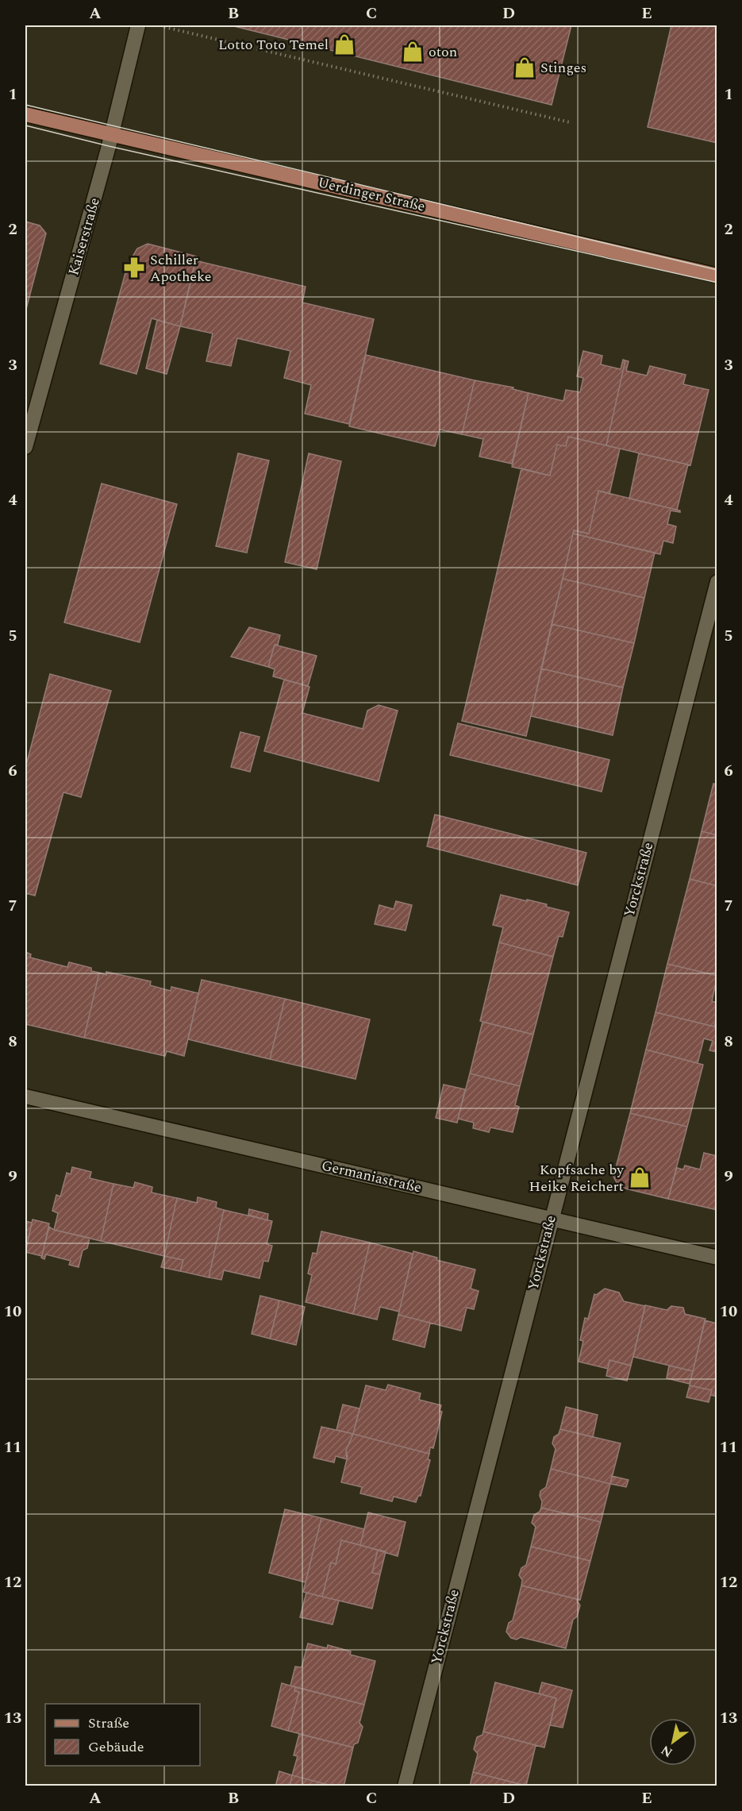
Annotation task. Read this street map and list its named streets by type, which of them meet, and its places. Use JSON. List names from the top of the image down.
{
  "streets": {
    "main road": ["Uerdinger Straße"],
    "street": ["Kaiserstraße", "Yorckstraße", "Germaniastraße"]
  },
  "crossings": [
    ["Uerdinger Straße", "Kaiserstraße"],
    ["Yorckstraße", "Germaniastraße"]
  ],
  "places": {
    "shop": [
      "Lotto Toto Temel",
      "oton",
      "Stinges",
      "Kopfsache by Heike Reichert"
    ],
    "pharmacy": ["Schiller Apotheke"]
  },
  "legend": ["Straße", "Gebäude"],
  "north": "bottom left",
  "grid": {
    "columns": [
      "A",
      "B",
      "C",
      "D",
      "E"
    ],
    "rows": [
      "1",
      "2",
      "3",
      "4",
      "5",
      "6",
      "7",
      "8",
      "9",
      "10",
      "11",
      "12",
      "13"
    ]
  }
}
